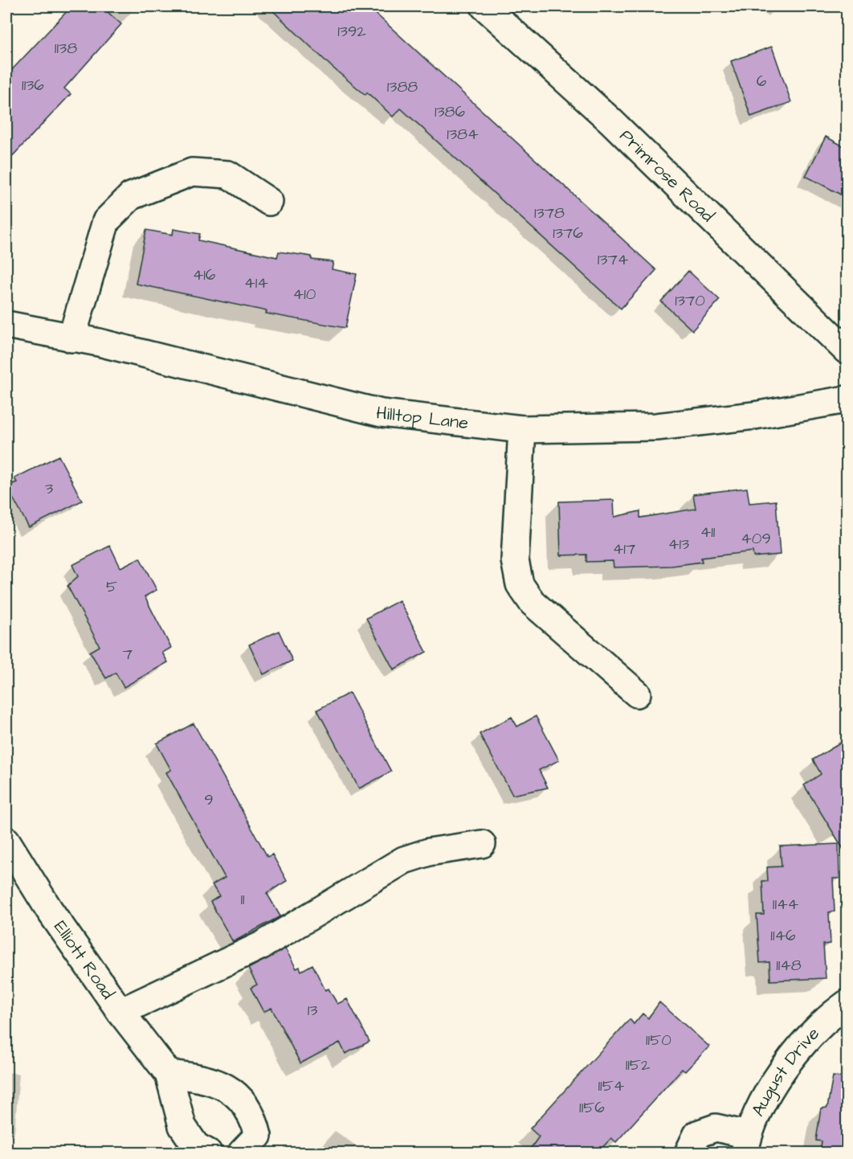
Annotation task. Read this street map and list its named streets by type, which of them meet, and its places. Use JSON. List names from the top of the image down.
{
  "streets": {
    "street": [
      "Primrose Road",
      "Hilltop Lane",
      "Elliott Road",
      "August Drive"
    ]
  },
  "house_numbers": [
    "1392",
    "1138",
    "6",
    "1136",
    "1388",
    "1386",
    "1384",
    "1378",
    "1376",
    "1374",
    "416",
    "414",
    "410",
    "1370",
    "3",
    "411",
    "409",
    "413",
    "417",
    "5",
    "7",
    "9",
    "11",
    "1144",
    "1146",
    "1148",
    "13",
    "1150",
    "1152",
    "1154",
    "1156"
  ]
}
